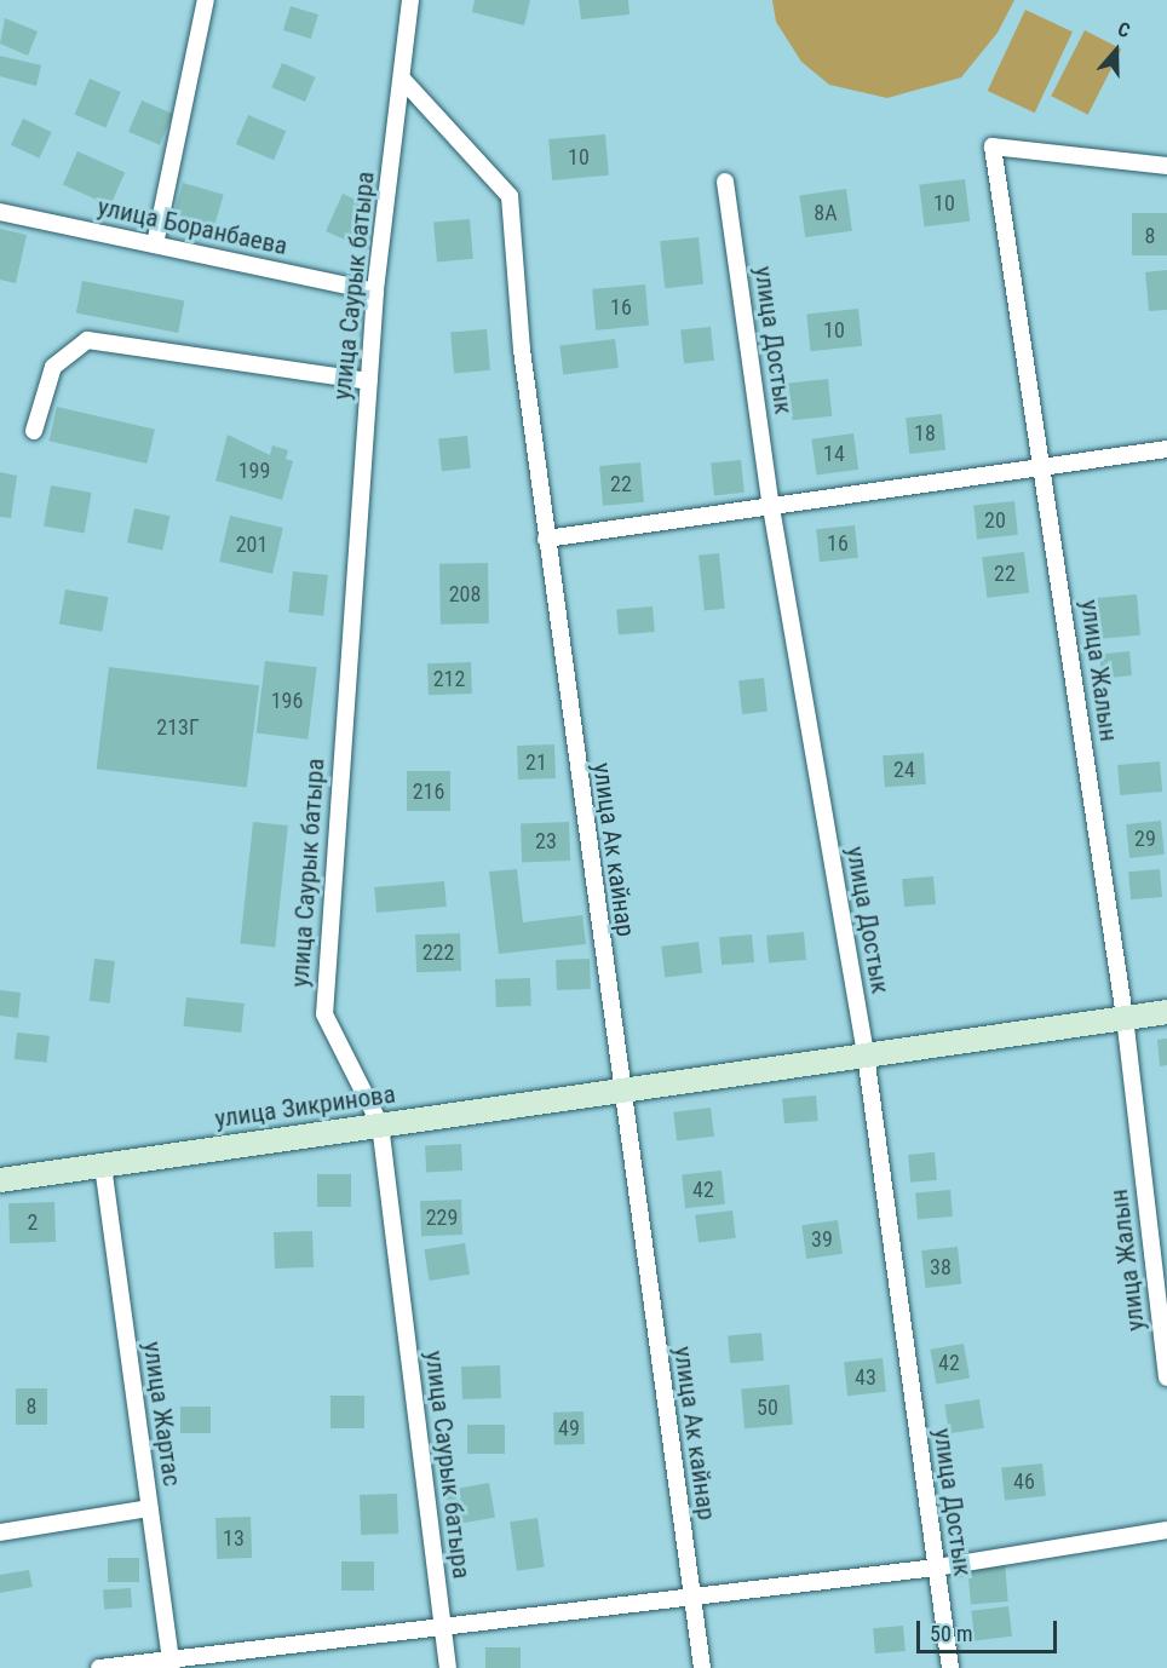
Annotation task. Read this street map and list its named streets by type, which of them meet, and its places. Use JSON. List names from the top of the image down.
{
  "streets": {
    "street": [
      "улица Боранбаева",
      "улица Саурык батыра",
      "улица Достык",
      "улица Жалын",
      "улица Ак кайнар",
      "улица Зикринова",
      "улица Жартас"
    ]
  },
  "crossings": [
    ["улица Боранбаева", "улица Саурык батыра"],
    ["улица Саурык батыра", "улица Ак кайнар"],
    ["улица Саурык батыра", "улица Зикринова"],
    ["улица Достык", "улица Зикринова"],
    ["улица Жалын", "улица Зикринова"],
    ["улица Ак кайнар", "улица Зикринова"],
    ["улица Зикринова", "улица Жартас"]
  ],
  "house_numbers": [
    "10",
    "10",
    "8А",
    "8",
    "16",
    "10",
    "18",
    "14",
    "199",
    "22",
    "20",
    "16",
    "201",
    "22",
    "208",
    "212",
    "196",
    "213Г",
    "21",
    "24",
    "216",
    "29",
    "23",
    "222",
    "42",
    "229",
    "2",
    "39",
    "38",
    "42",
    "43",
    "8",
    "50",
    "49",
    "46",
    "13"
  ],
  "scale_bar": "50 m",
  "north": "top"
}
